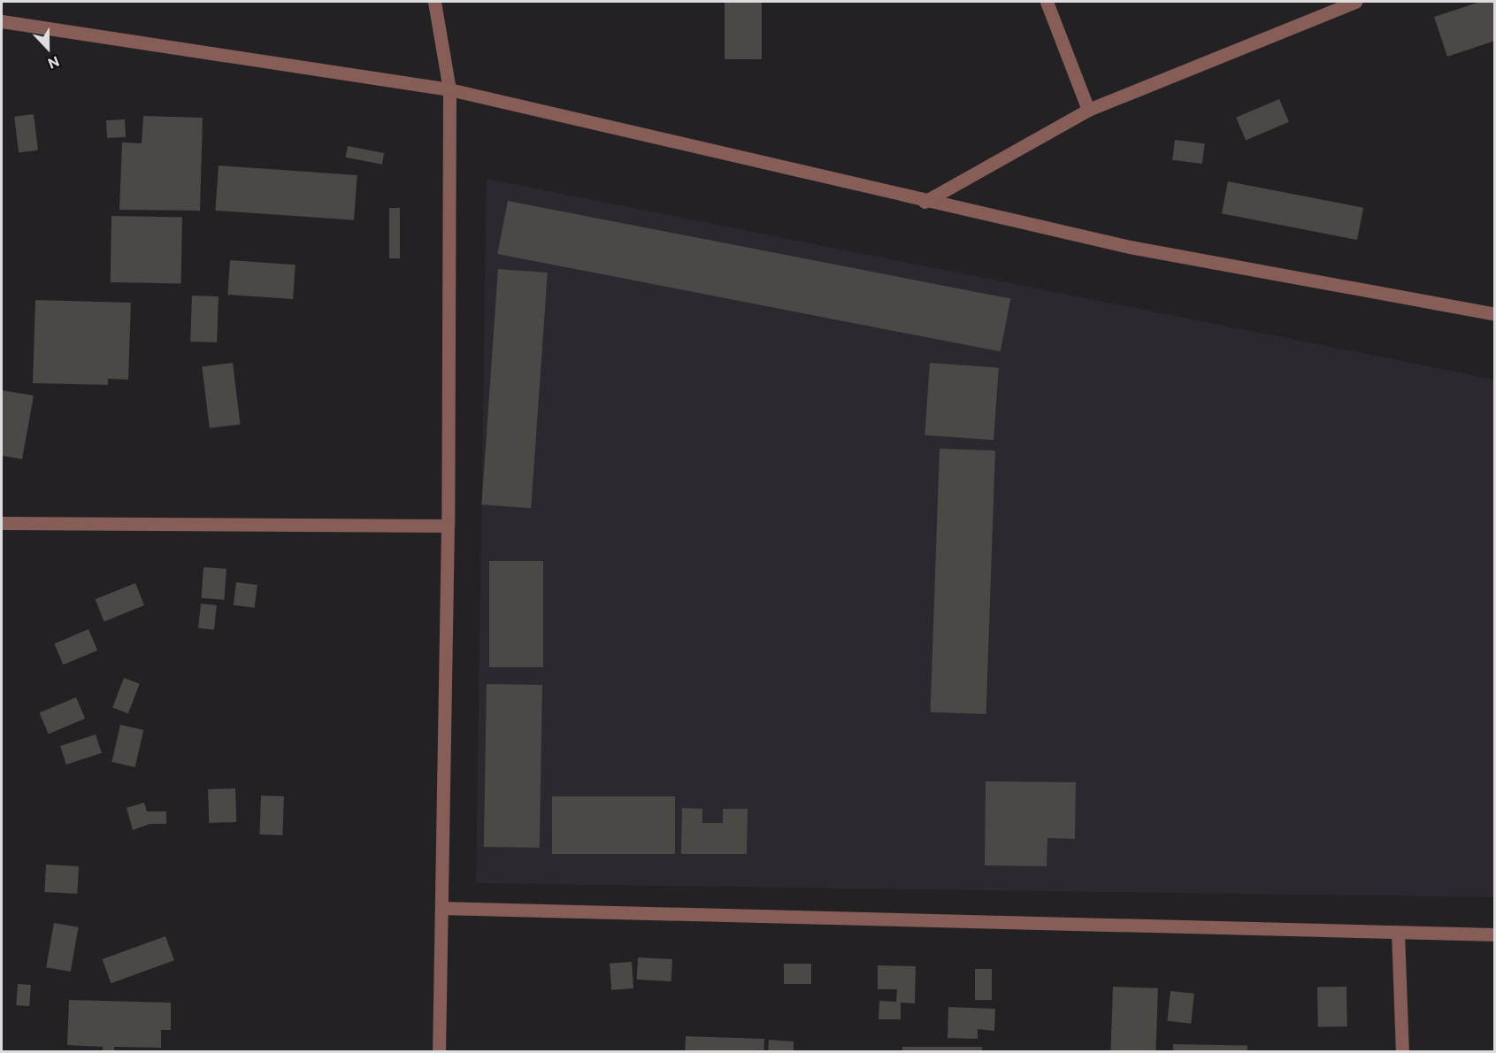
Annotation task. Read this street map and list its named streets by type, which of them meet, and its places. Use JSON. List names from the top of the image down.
{
  "north": "bottom"
}
